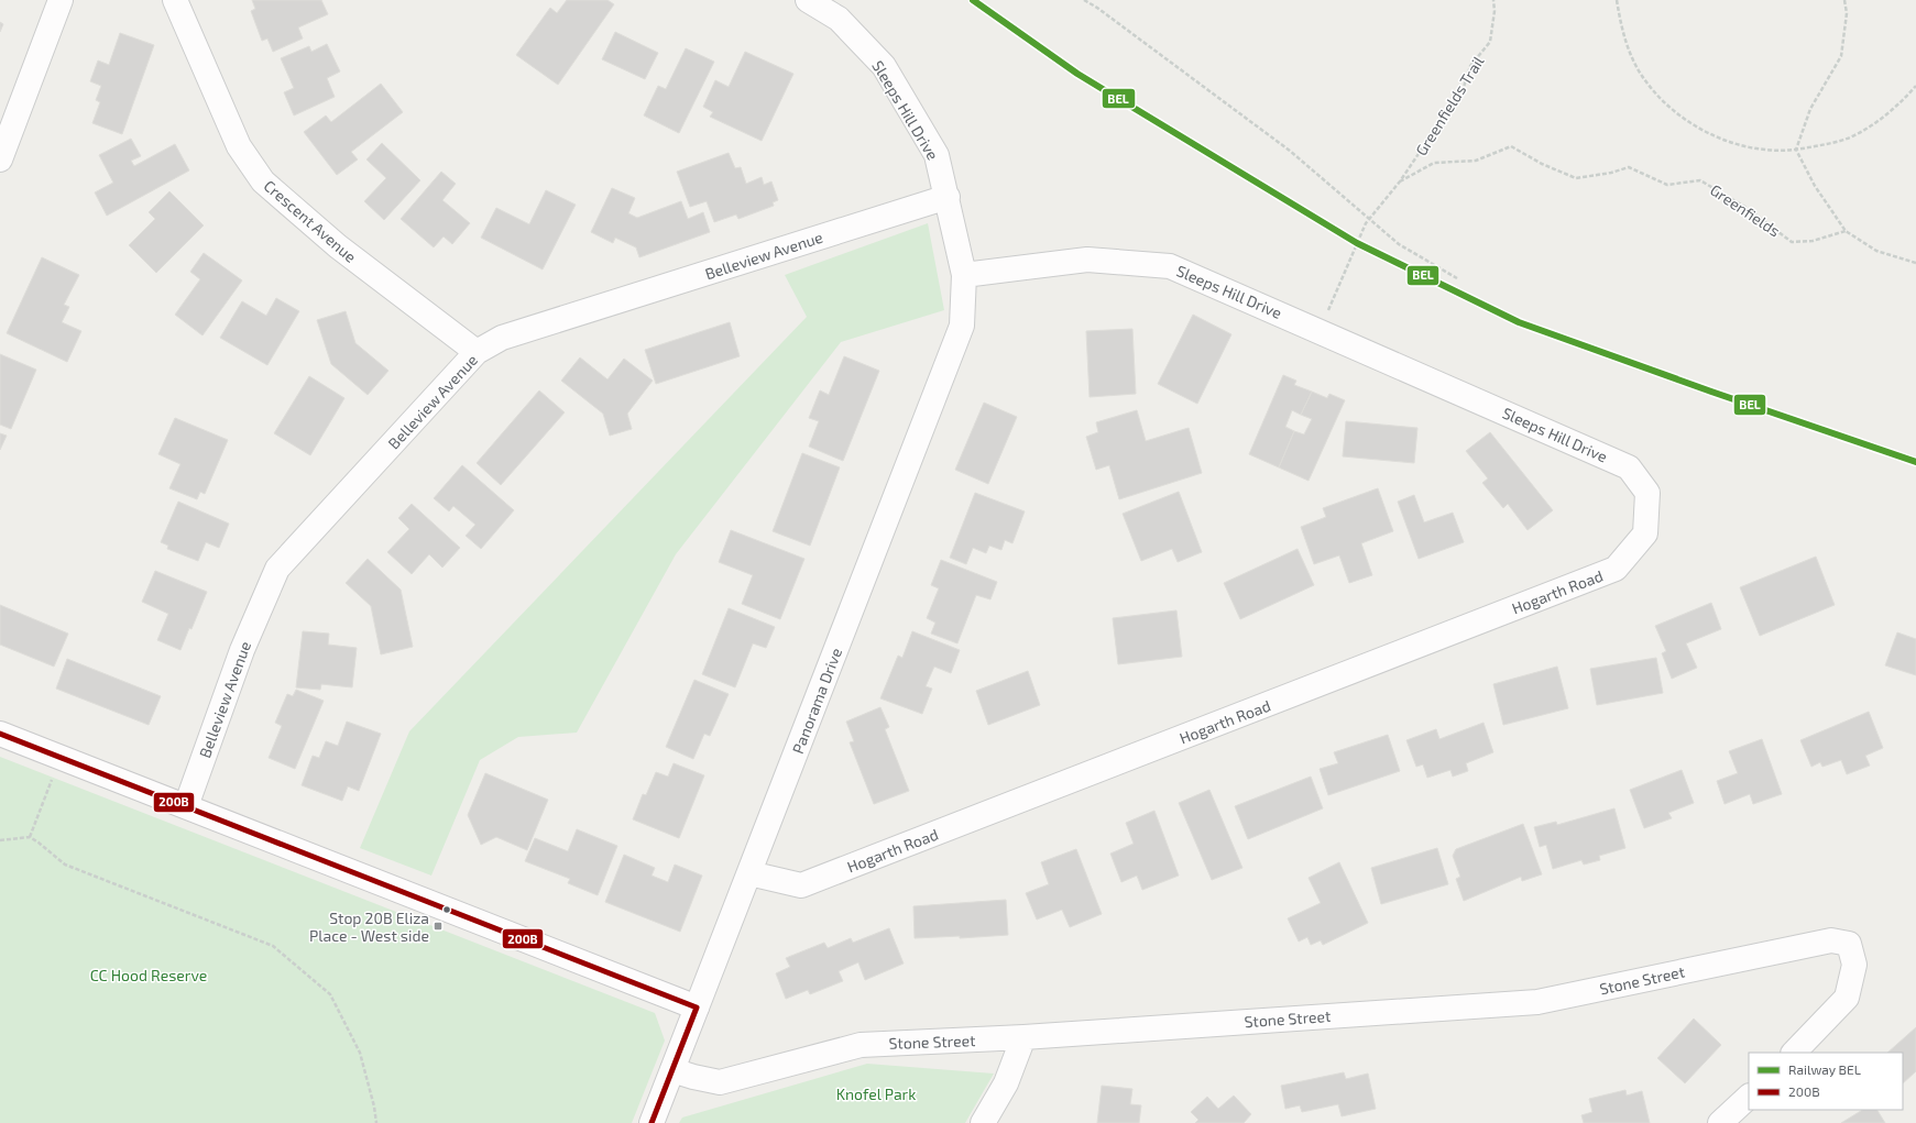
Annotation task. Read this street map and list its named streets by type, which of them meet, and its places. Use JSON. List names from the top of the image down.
{
  "streets": {
    "street": [
      "Sleeps Hill Drive",
      "Crescent Avenue",
      "Belleview Avenue",
      "Hogarth Road",
      "Panorama Drive",
      "Stone Street"
    ],
    "path": ["Greenfields Trail", "Greenfields"]
  },
  "crossings": [
    ["Greenfields Trail", "Sleeps Hill Drive"],
    ["Greenfields Trail", "Greenfields"],
    ["Sleeps Hill Drive", "Belleview Avenue"],
    ["Sleeps Hill Drive", "Hogarth Road"],
    ["Sleeps Hill Drive", "Panorama Drive"],
    ["Crescent Avenue", "Belleview Avenue"],
    ["Hogarth Road", "Panorama Drive"],
    ["Panorama Drive", "Stone Street"]
  ],
  "parks": ["CC Hood Reserve", "Knofel Park"],
  "places": {
    "transit": ["Stop 20B Eliza Place - West side"]
  },
  "lines": ["rail line BEL", "transit line 200B"],
  "legend": ["Railway BEL", "200B"]
}
